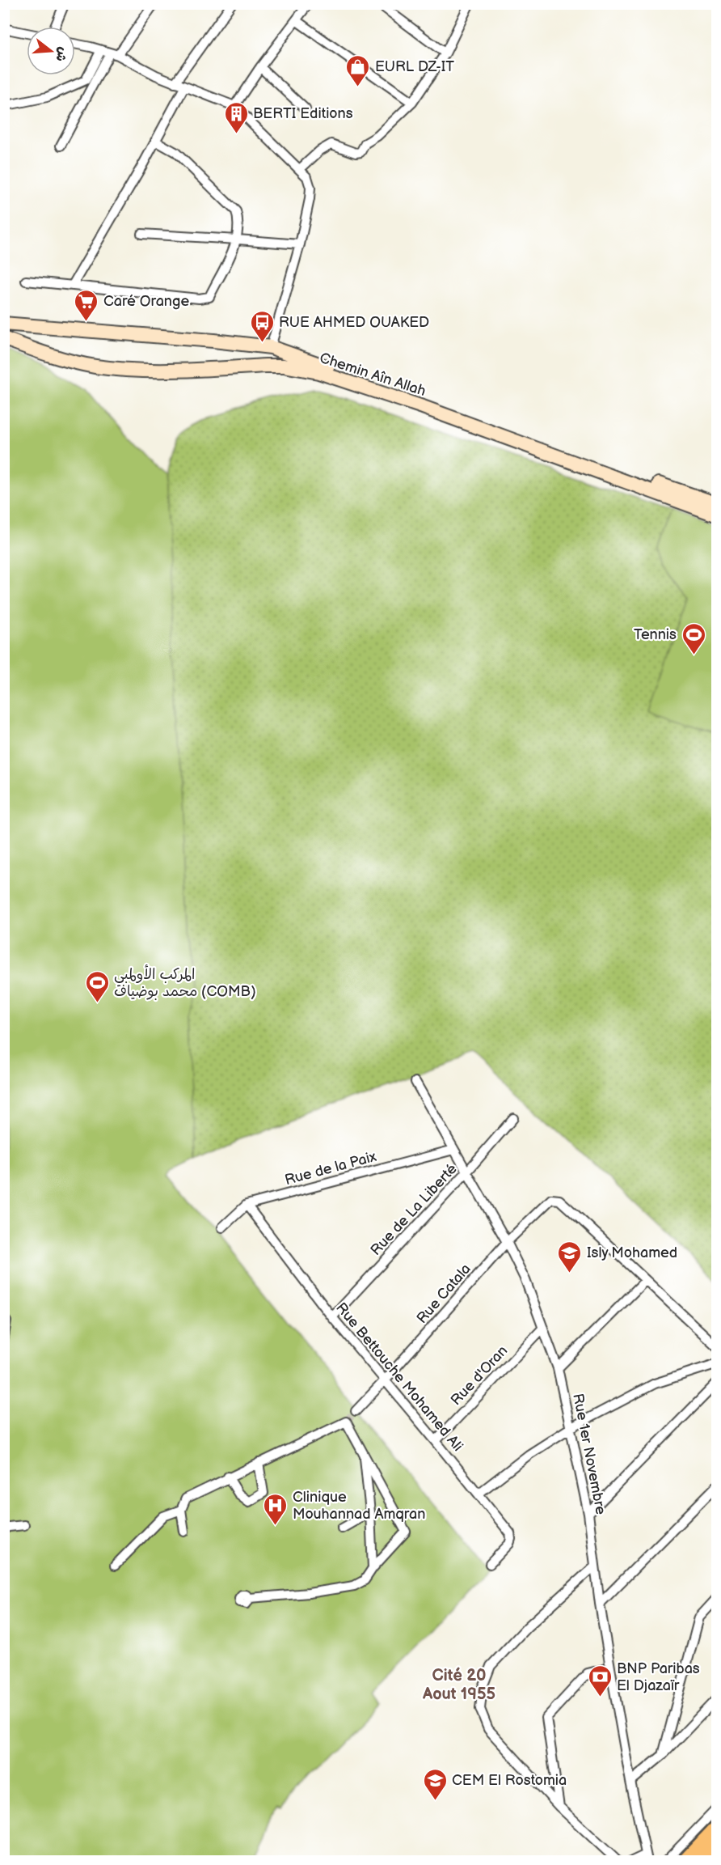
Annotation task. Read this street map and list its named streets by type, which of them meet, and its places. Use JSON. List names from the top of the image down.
{
  "streets": {
    "main road": ["Chemin Aîn Allah"],
    "street": [
      "Rue de la Paix",
      "Rue de La Liberté",
      "Rue Catala",
      "Rue d'Oran",
      "Rue Bettouche Mohamed Ali",
      "Rue 1er Novembre"
    ]
  },
  "crossings": [
    ["Rue de la Paix", "Rue Bettouche Mohamed Ali"],
    ["Rue de la Paix", "Rue 1er Novembre"],
    ["Rue de La Liberté", "Rue Bettouche Mohamed Ali"],
    ["Rue de La Liberté", "Rue 1er Novembre"],
    ["Rue Catala", "Rue Bettouche Mohamed Ali"],
    ["Rue Catala", "Rue 1er Novembre"],
    ["Rue d'Oran", "Rue Bettouche Mohamed Ali"],
    ["Rue d'Oran", "Rue 1er Novembre"]
  ],
  "districts": ["Cité 20 Aout 1955"],
  "places": {
    "shop": ["EURL DZ-IT"],
    "building": ["BERTI Editions"],
    "supermarket": ["Caré Orange"],
    "bus stop": ["RUE AHMED OUAKED"],
    "sports": ["Tennis", "المركب الأولمبي محمد بوضياف (COMB)"],
    "school or university": ["Isly Mohamed", "CEM El Rostomia"],
    "hospital": ["Clinique Mouhannad Amqran"],
    "bank": ["BNP Paribas El Djazaïr"]
  },
  "north": "right"
}
